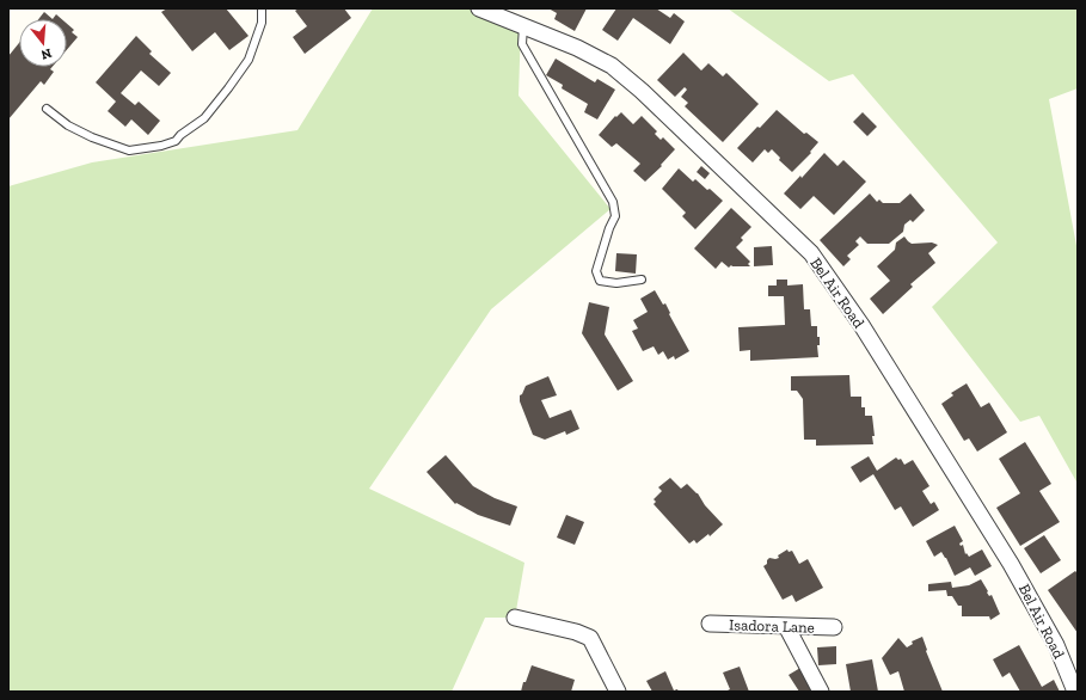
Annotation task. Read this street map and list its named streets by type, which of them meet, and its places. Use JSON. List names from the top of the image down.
{
  "streets": {
    "street": ["Bel Air Road", "Isadora Lane"]
  },
  "north": "bottom"
}
